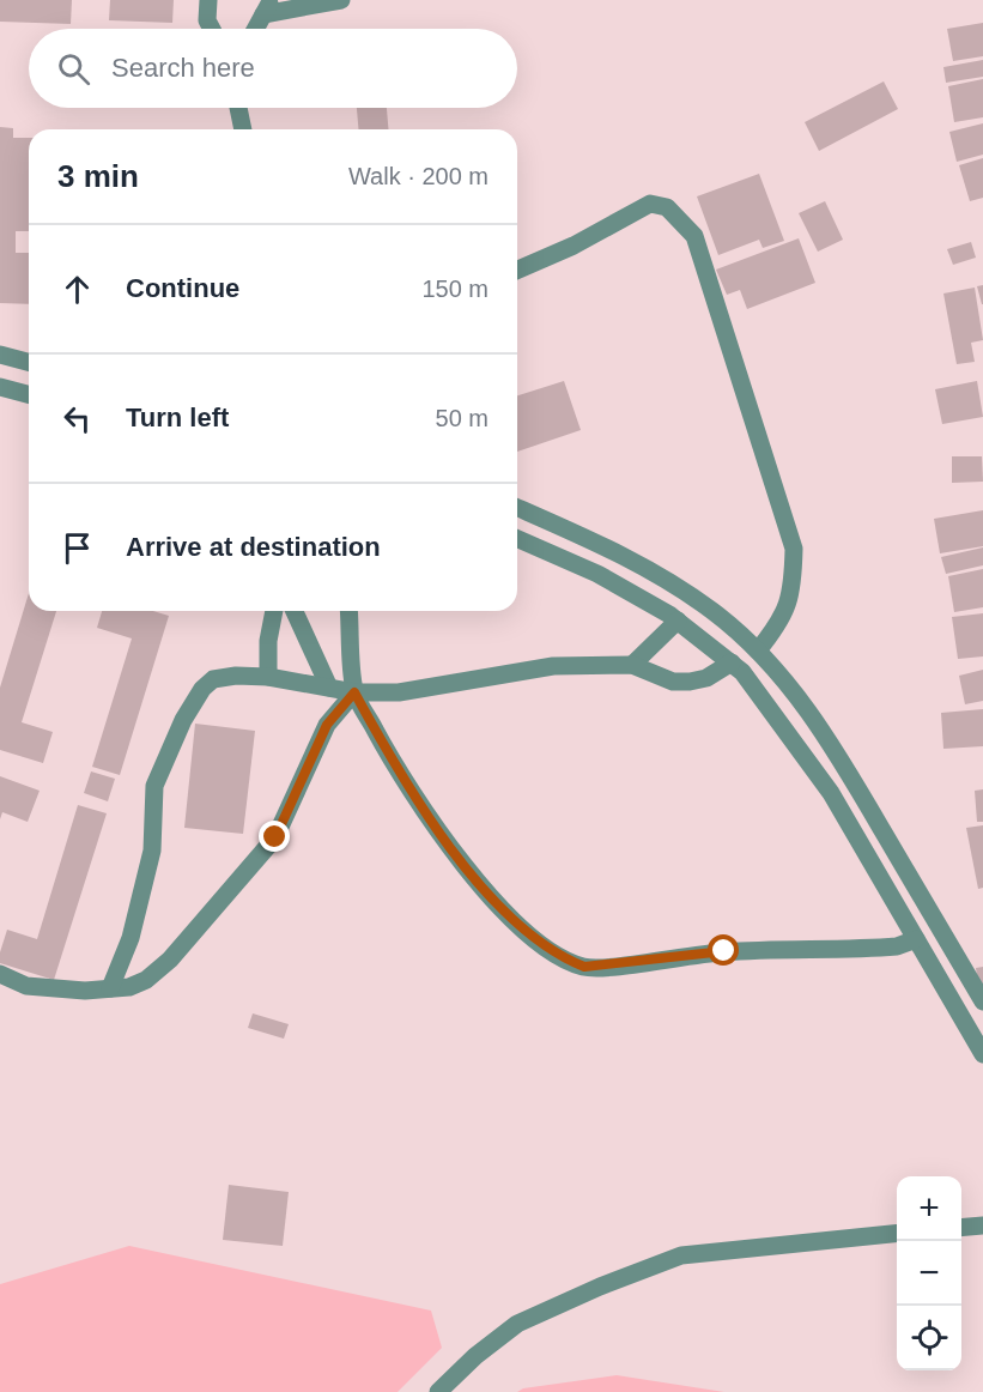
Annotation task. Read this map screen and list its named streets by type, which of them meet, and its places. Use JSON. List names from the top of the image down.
{
  "page": {
    "search": "Search here",
    "heading": ["3 min", "Walk · 200 m"],
    "list": [
      ["Continue", "150 m"],
      ["Turn left", "50 m"],
      "Arrive at destination"
    ],
    "map_buttons": ["+", "−"]
  }
}
